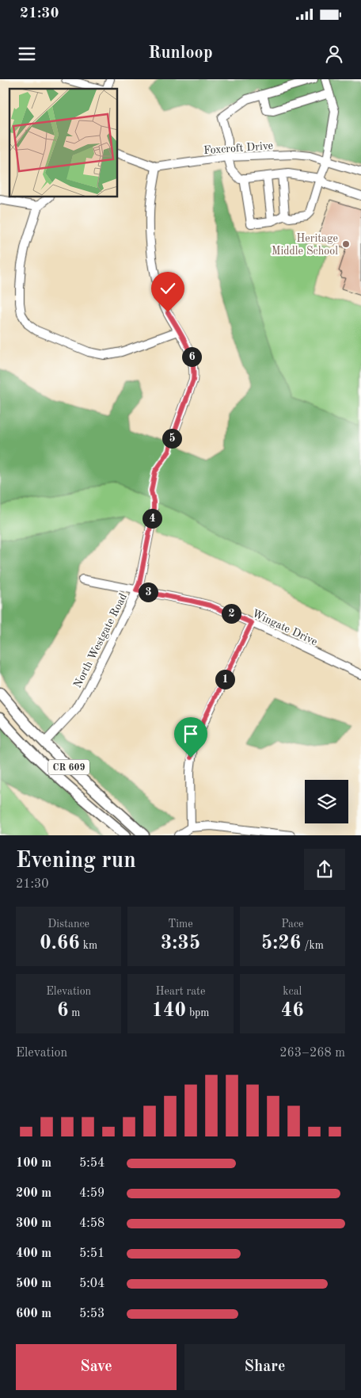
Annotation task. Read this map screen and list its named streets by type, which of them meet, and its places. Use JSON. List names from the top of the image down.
{
  "streets": {
    "main road": ["CR 609"],
    "street": ["Foxcroft Drive", "Wingate Drive", "North Westgate Road"]
  },
  "crossings": [
    ["Wingate Drive", "North Westgate Road"],
    ["North Westgate Road", "CR 609"]
  ],
  "places": ["Heritage Middle School"],
  "page": {
    "status": "21:30",
    "header": "Runloop",
    "pins": [
      "6",
      "5",
      "4",
      "3",
      "2",
      "1"
    ],
    "heading": ["Evening run", "21:30"],
    "stats": [
      ["Distance", "0.66 km"],
      ["Time", "3:35"],
      ["Pace", "5:26 /km"],
      ["Elevation", "6 m"],
      ["Heart rate", "140 bpm"],
      ["kcal", "46"]
    ],
    "chart": ["Elevation", "263–268 m"],
    "list": [
      {
        "name": "100 m",
        "note": "5:54"
      },
      {
        "name": "200 m",
        "note": "4:59"
      },
      {
        "name": "300 m",
        "note": "4:58"
      },
      {
        "name": "400 m",
        "note": "5:51"
      },
      {
        "name": "500 m",
        "note": "5:04"
      },
      {
        "name": "600 m",
        "note": "5:53"
      }
    ],
    "buttons": ["Save", "Share"]
  }
}
